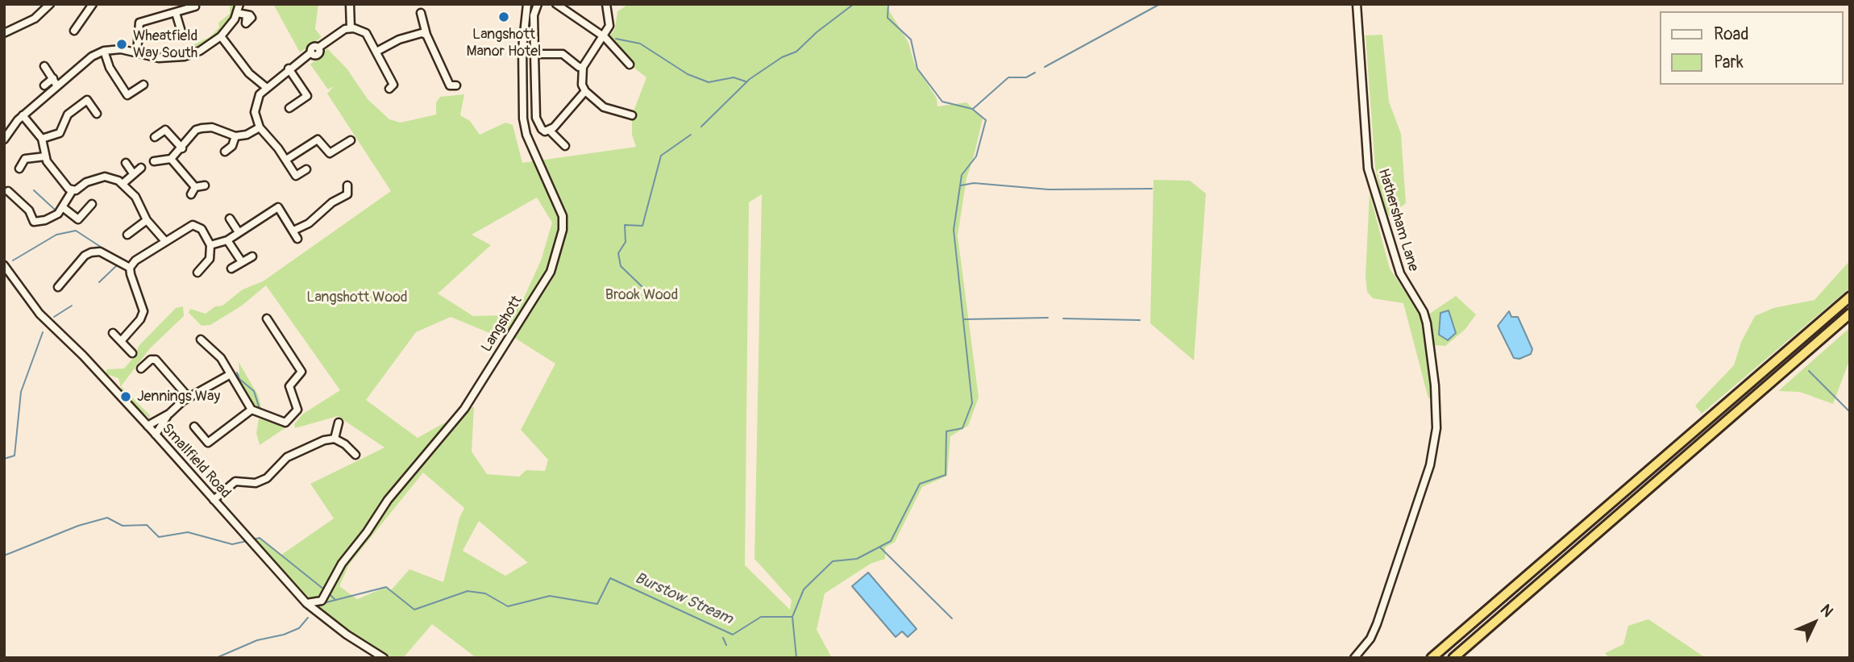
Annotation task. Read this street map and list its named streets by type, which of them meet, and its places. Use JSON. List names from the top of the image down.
{
  "streets": {
    "street": ["Hathersham Lane", "Langshott", "Smallfield Road"]
  },
  "crossings": [
    ["Langshott", "Smallfield Road"]
  ],
  "water": ["Burstow Stream"],
  "parks": ["Brook Wood", "Langshott Wood"],
  "places": ["Langshott Manor Hotel", "Wheatfield Way South", "Jennings Way"],
  "legend": ["Road", "Park"],
  "north": "top right"
}
